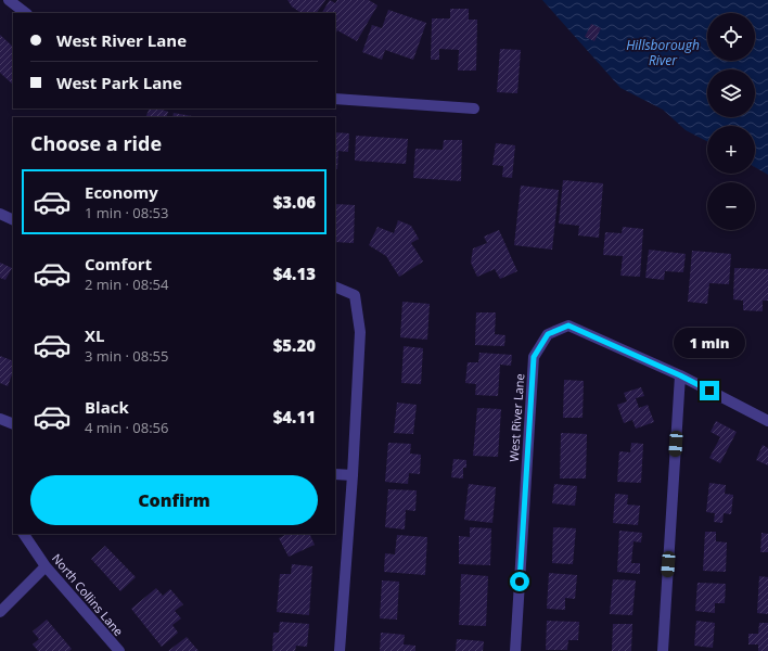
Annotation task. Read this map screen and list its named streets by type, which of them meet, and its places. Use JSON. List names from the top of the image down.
{
  "streets": {
    "street": ["West River Lane", "North Collins Lane"]
  },
  "water": ["Hillsborough River"],
  "page": {
    "map_buttons": ["+", "−"],
    "banner": ["West River Lane", "West Park Lane"],
    "heading": "Choose a ride",
    "list": [
      {
        "name": "Economy",
        "note": "1 min · 08:53",
        "value": "$3.06"
      },
      {
        "name": "Comfort",
        "note": "2 min · 08:54",
        "value": "$4.13"
      },
      {
        "name": "XL",
        "note": "3 min · 08:55",
        "value": "$5.20"
      },
      {
        "name": "Black",
        "note": "4 min · 08:56",
        "value": "$4.11"
      }
    ],
    "bubble": "1 min",
    "buttons": "Confirm"
  }
}
